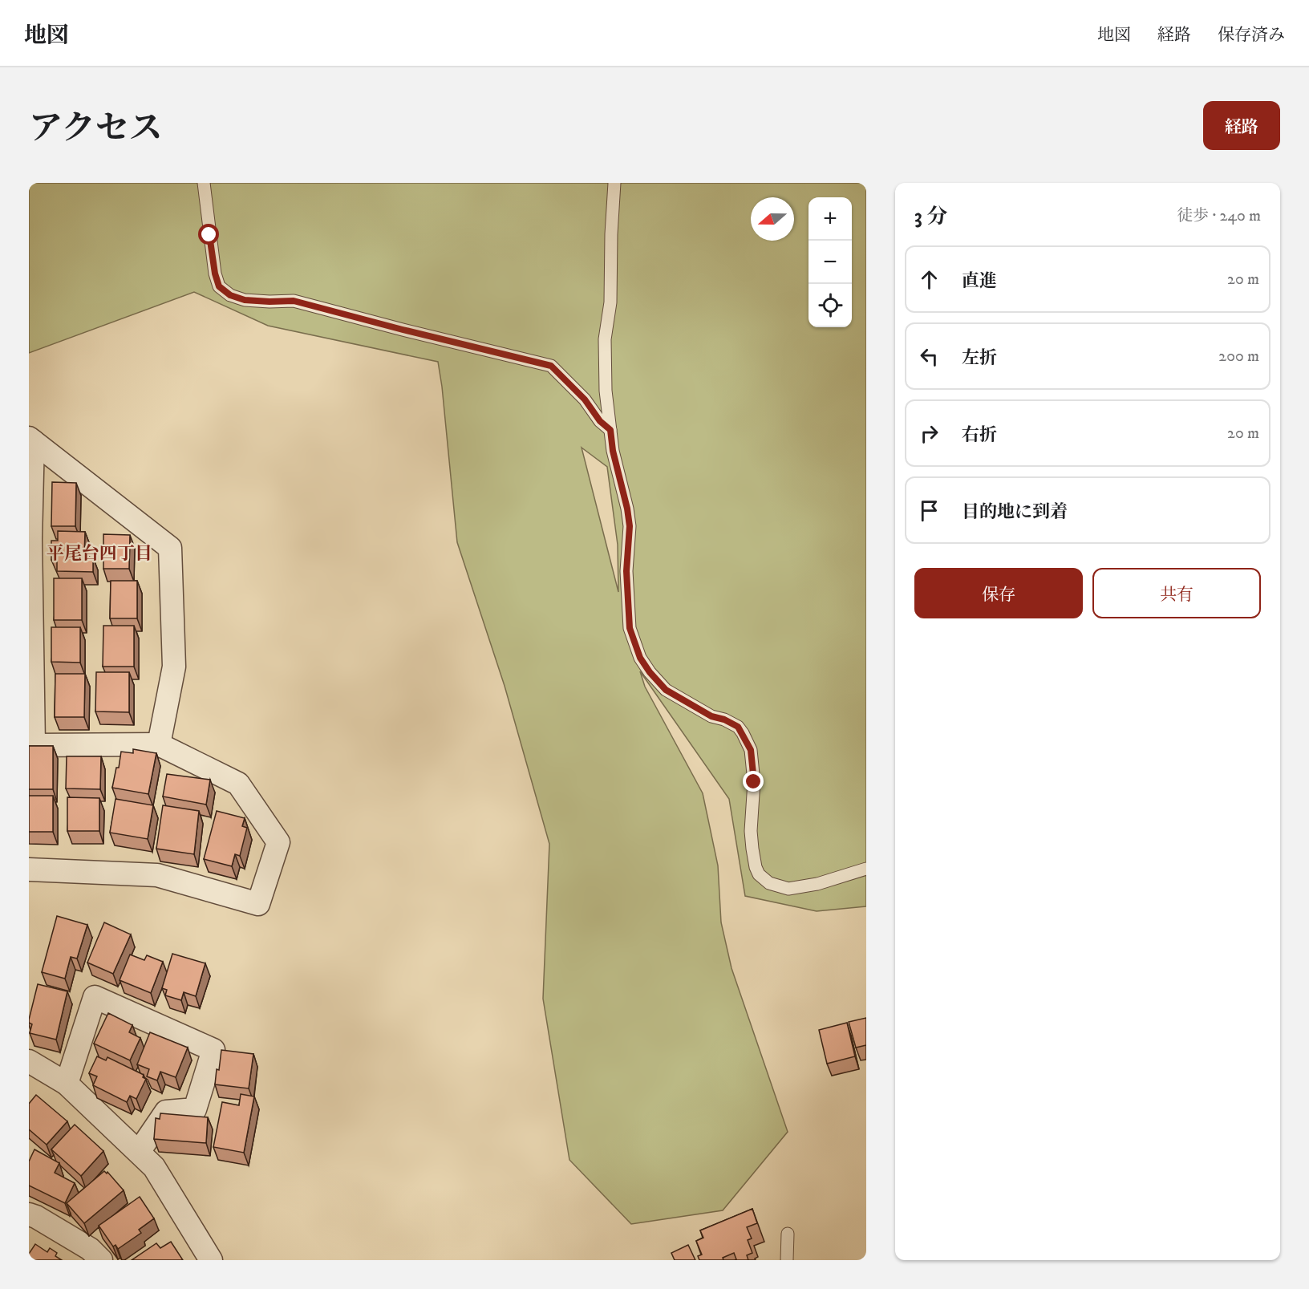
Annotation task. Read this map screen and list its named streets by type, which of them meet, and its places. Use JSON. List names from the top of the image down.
{
  "districts": ["平尾台四丁目"],
  "north": "left",
  "page": {
    "header": "地図",
    "nav": ["地図", "経路", "保存済み"],
    "title": "アクセス",
    "buttons": [
      "経路",
      ["保存", "共有"]
    ],
    "heading": ["3 分", "徒歩 · 240 m"],
    "map_buttons": ["+", "−"],
    "list": [
      ["直進", "20 m"],
      ["左折", "200 m"],
      ["右折", "20 m"],
      "目的地に到着"
    ]
  }
}
